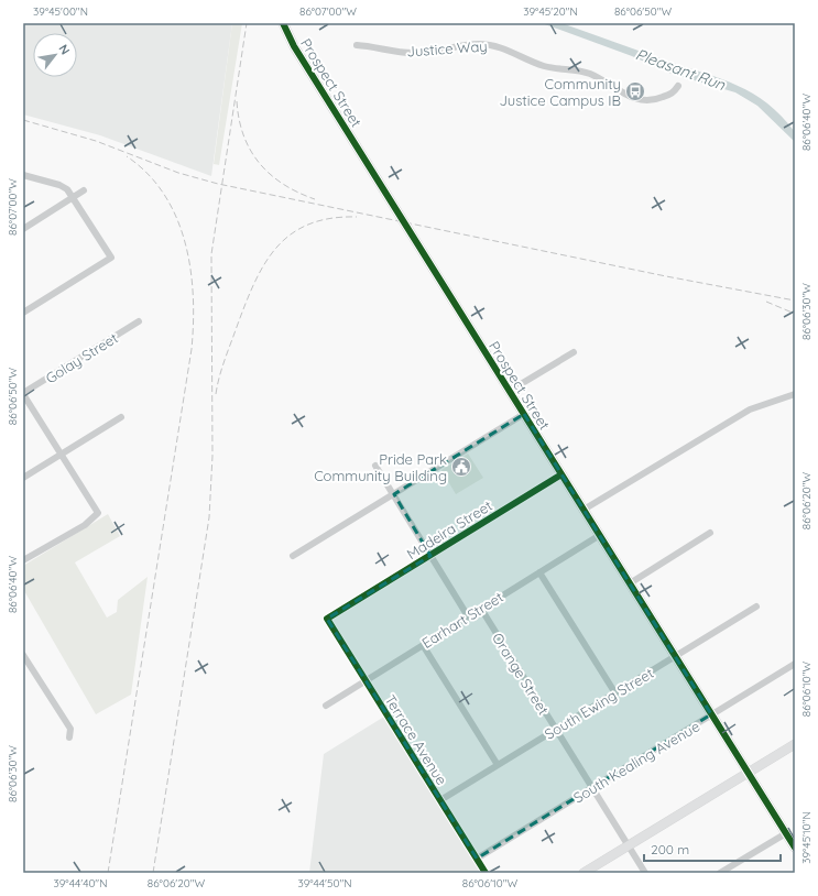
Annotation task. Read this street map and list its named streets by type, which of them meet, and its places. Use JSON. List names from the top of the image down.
{
  "streets": {
    "main road": ["Prospect Street"],
    "street": [
      "Justice Way",
      "Golay Street",
      "Madeira Street",
      "Earhart Street",
      "Orange Street",
      "South Ewing Street",
      "Terrace Avenue",
      "South Kealing Avenue"
    ]
  },
  "crossings": [
    ["Prospect Street", "Madeira Street"],
    ["Prospect Street", "Earhart Street"],
    ["Prospect Street", "South Ewing Street"],
    ["Prospect Street", "South Kealing Avenue"],
    ["Madeira Street", "Terrace Avenue"],
    ["Earhart Street", "Orange Street"],
    ["Earhart Street", "Terrace Avenue"],
    ["Orange Street", "South Ewing Street"],
    ["Orange Street", "South Kealing Avenue"],
    ["South Ewing Street", "Terrace Avenue"],
    ["Terrace Avenue", "South Kealing Avenue"]
  ],
  "water": ["Pleasant Run"],
  "places": {
    "bus stop": ["Community Justice Campus IB"],
    "public building": ["Pride Park Community Building"]
  },
  "scale_bar": "200 m",
  "north": "top right",
  "coordinates": [
    "39°45'00\"N",
    "86°07'00\"W",
    "39°45'20\"N",
    "86°06'50\"W",
    "86°06'40\"W",
    "86°06'30\"W",
    "86°06'20\"W",
    "86°06'10\"W",
    "39°45'10\"N",
    "39°44'40\"N",
    "39°44'50\"N"
  ]
}
